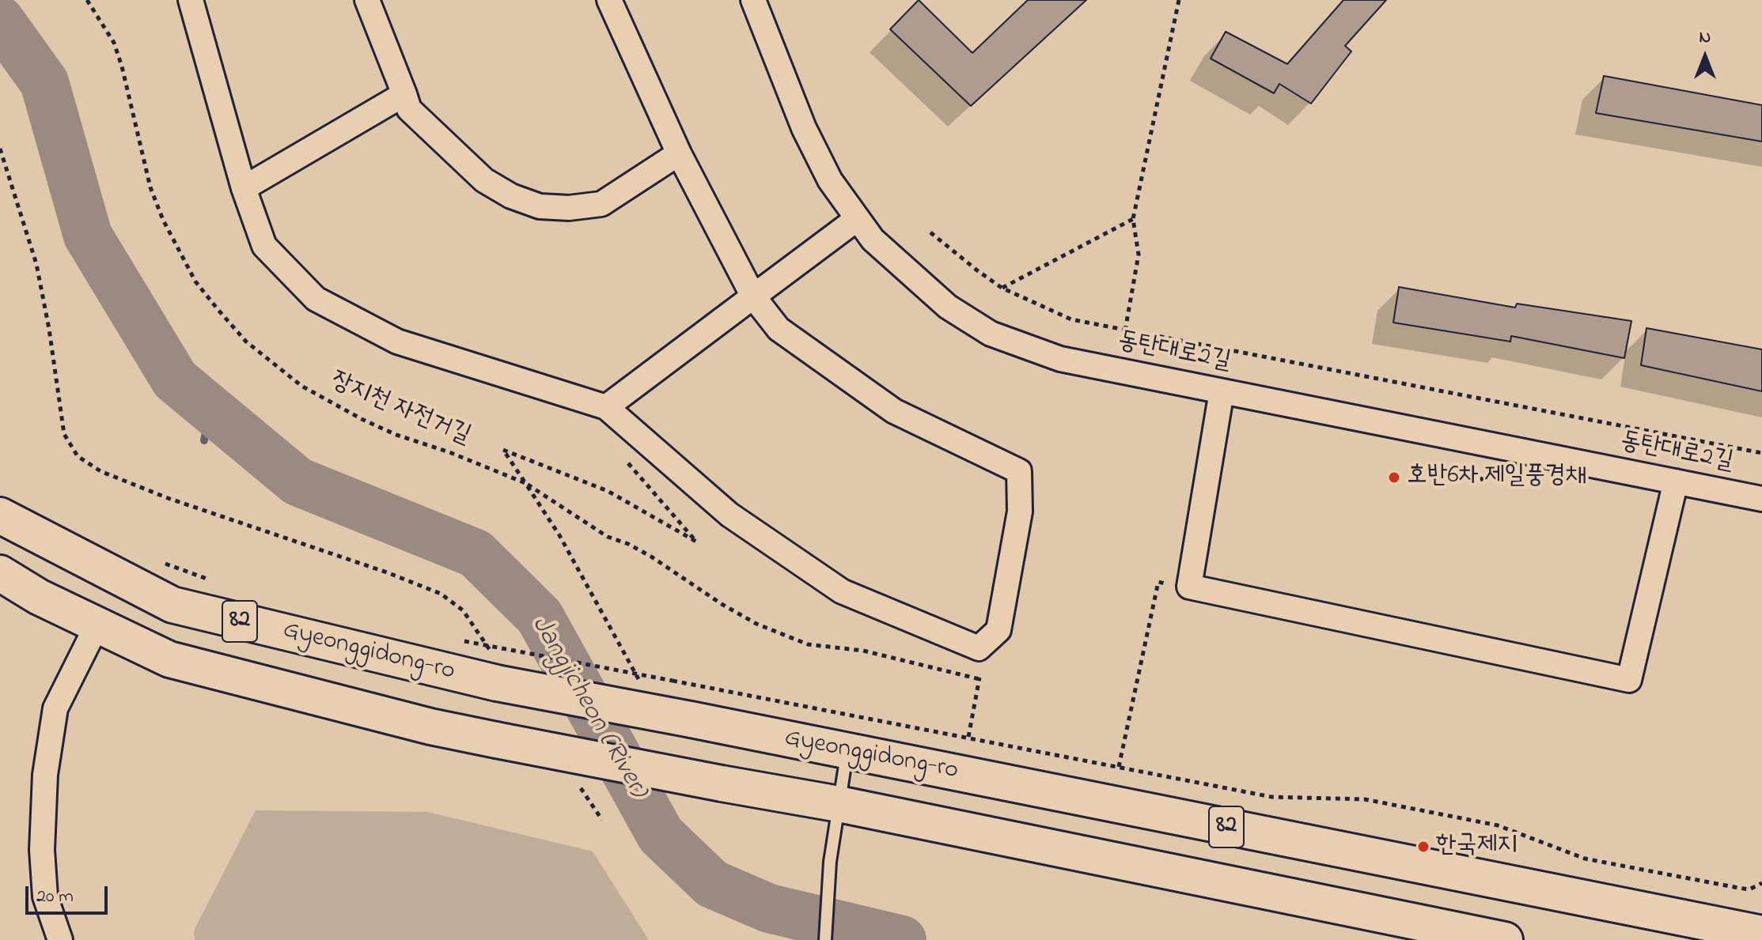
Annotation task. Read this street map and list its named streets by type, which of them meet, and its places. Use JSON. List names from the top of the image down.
{
  "streets": {
    "main road": ["82", "Gyeonggidong-ro"],
    "street": ["동탄대로2길"],
    "path": ["장지천 자전거길"]
  },
  "water": ["Jangjicheon (River)"],
  "places": ["호반6차.제일풍경채", "한국제지"],
  "scale_bar": "20 m",
  "north": "top"
}
